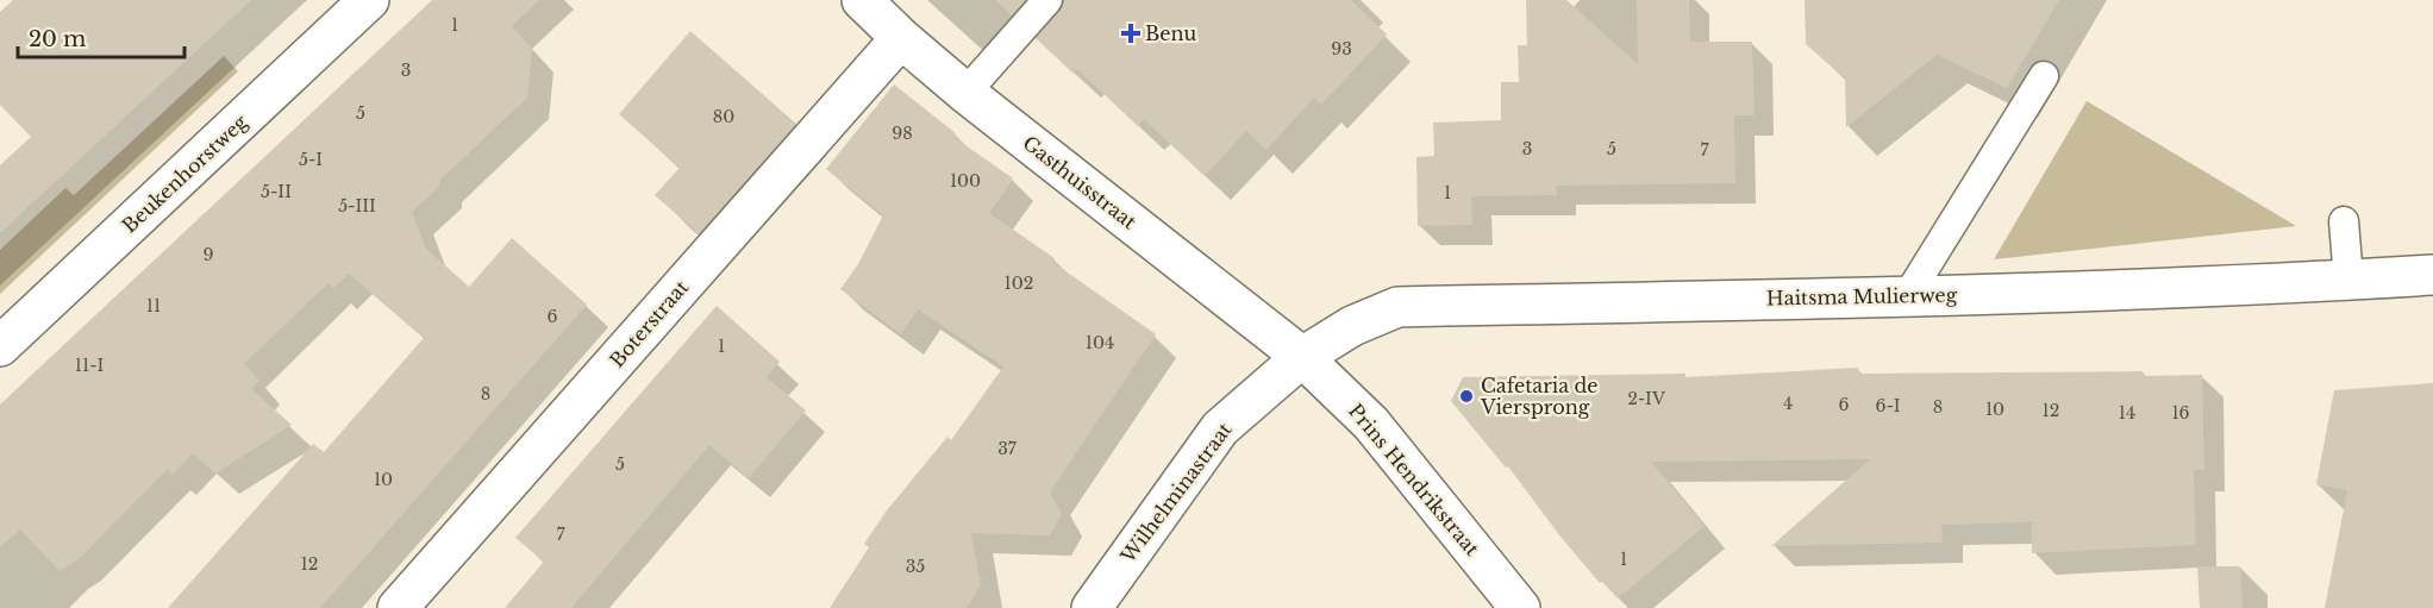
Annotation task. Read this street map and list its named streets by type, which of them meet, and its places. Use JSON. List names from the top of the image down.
{
  "streets": {
    "street": [
      "Beukenhorstweg",
      "Gasthuisstraat",
      "Haitsma Mulierweg",
      "Boterstraat",
      "Prins Hendrikstraat",
      "Wilhelminastraat"
    ]
  },
  "crossings": [
    ["Gasthuisstraat", "Haitsma Mulierweg"],
    ["Gasthuisstraat", "Boterstraat"],
    ["Gasthuisstraat", "Prins Hendrikstraat"],
    ["Gasthuisstraat", "Wilhelminastraat"],
    ["Haitsma Mulierweg", "Prins Hendrikstraat"],
    ["Haitsma Mulierweg", "Wilhelminastraat"],
    ["Prins Hendrikstraat", "Wilhelminastraat"]
  ],
  "places": {
    "health": ["Benu"],
    "other": ["Cafetaria de Viersprong"]
  },
  "house_numbers": [
    "1",
    "93",
    "3",
    "5",
    "80",
    "98",
    "3",
    "5",
    "7",
    "5-I",
    "100",
    "5-II",
    "1",
    "5-III",
    "9",
    "102",
    "11",
    "6",
    "104",
    "1",
    "11-I",
    "8",
    "2-IV",
    "4",
    "6",
    "6-I",
    "8",
    "10",
    "12",
    "14",
    "16",
    "37",
    "5",
    "10",
    "7",
    "1",
    "12",
    "35"
  ],
  "scale_bar": "20 m"
}
